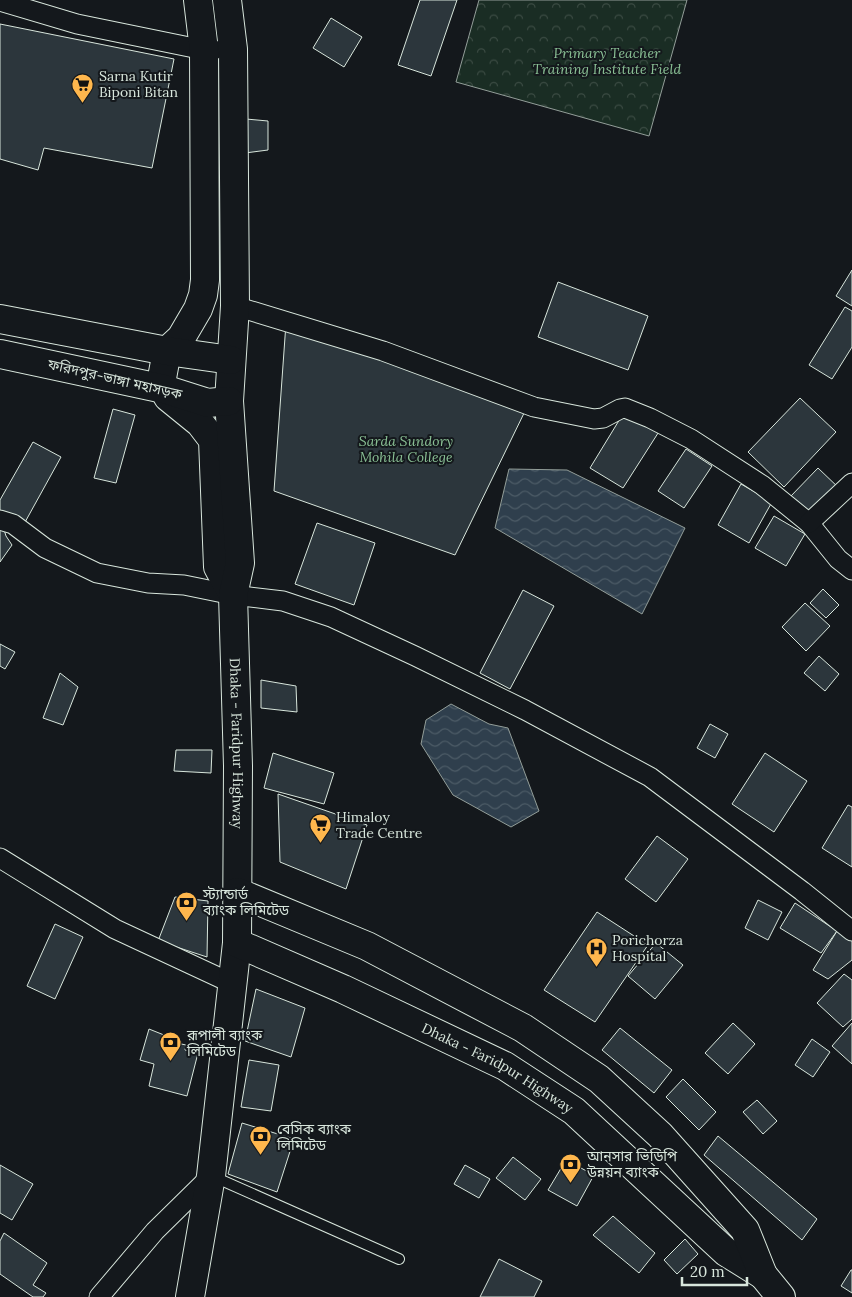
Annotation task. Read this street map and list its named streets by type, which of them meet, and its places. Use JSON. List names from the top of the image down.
{
  "streets": {
    "main road": ["ফরিদপুর-ভাঙ্গা মহাসড়ক", "Dhaka - Faridpur Highway"]
  },
  "crossings": [
    ["ফরিদপুর-ভাঙ্গা মহাসড়ক", "Dhaka - Faridpur Highway"]
  ],
  "parks": ["Primary Teacher Training Institute Field", "Sarda Sundory Mohila College"],
  "places": {
    "supermarket": ["Sarna Kutir Biponi Bitan", "Himaloy Trade Centre"],
    "bank": [
      "স্ট্যান্ডার্ড ব্যাংক লিমিটেড",
      "রূপালী ব্যাংক লিমিটেড",
      "বেসিক ব্যাংক লিমিটেড",
      "আনসার ভিডিপি উন্নয়ন ব্যাংক"
    ],
    "hospital": ["Porichorza Hospital"]
  },
  "scale_bar": "20 m"
}
